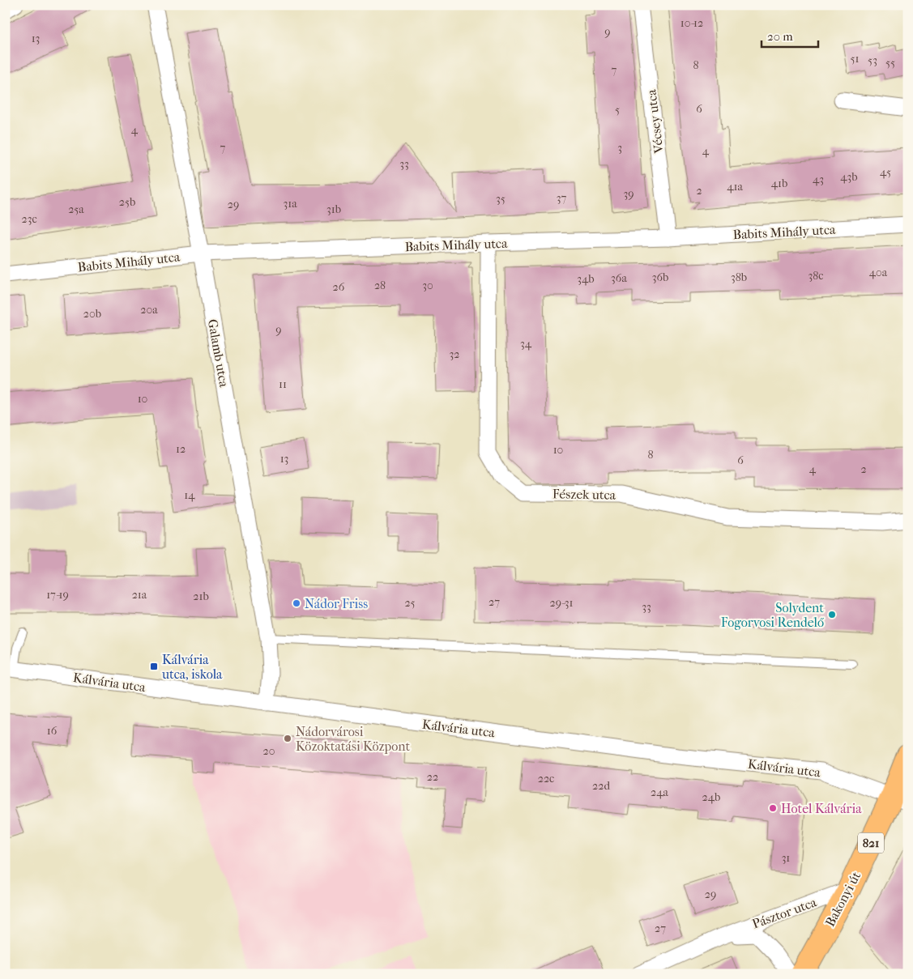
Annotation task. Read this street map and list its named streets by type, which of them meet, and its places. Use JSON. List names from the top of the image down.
{
  "streets": {
    "main road": ["821", "Bakonyi út"],
    "street": [
      "Vécsey utca",
      "Babits Mihály utca",
      "Galamb utca",
      "Fészek utca",
      "Kálvária utca",
      "Pásztor utca"
    ]
  },
  "crossings": [
    ["Vécsey utca", "Babits Mihály utca"],
    ["Babits Mihály utca", "Galamb utca"],
    ["Babits Mihály utca", "Fészek utca"],
    ["Galamb utca", "Kálvária utca"],
    ["Kálvária utca", "Bakonyi út"],
    ["Bakonyi út", "Pásztor utca"]
  ],
  "places": {
    "other": [
      "Nádor Friss",
      "Solydent Fogorvosi Rendelő",
      "Nádorvárosi Közoktatási Központ",
      "Hotel Kálvária"
    ],
    "transit": ["Kálvária utca, iskola"]
  },
  "house_numbers": [
    "10-12",
    "9",
    "13",
    "51",
    "53",
    "55",
    "8",
    "7",
    "6",
    "5",
    "4",
    "7",
    "3",
    "4",
    "33",
    "45",
    "43b",
    "43",
    "41b",
    "41a",
    "2",
    "39",
    "37",
    "35",
    "25b",
    "31a",
    "29",
    "25a",
    "31b",
    "23c",
    "40a",
    "38c",
    "36b",
    "38b",
    "36a",
    "34b",
    "28",
    "30",
    "26",
    "20a",
    "20b",
    "9",
    "34",
    "32",
    "11",
    "10",
    "12",
    "10",
    "8",
    "13",
    "6",
    "4",
    "2",
    "14",
    "17-19",
    "21a",
    "21b",
    "27",
    "25",
    "29-31",
    "33",
    "16",
    "20",
    "22",
    "22c",
    "22d",
    "24a",
    "24b",
    "31",
    "29",
    "27"
  ],
  "scale_bar": "20 m"
}
